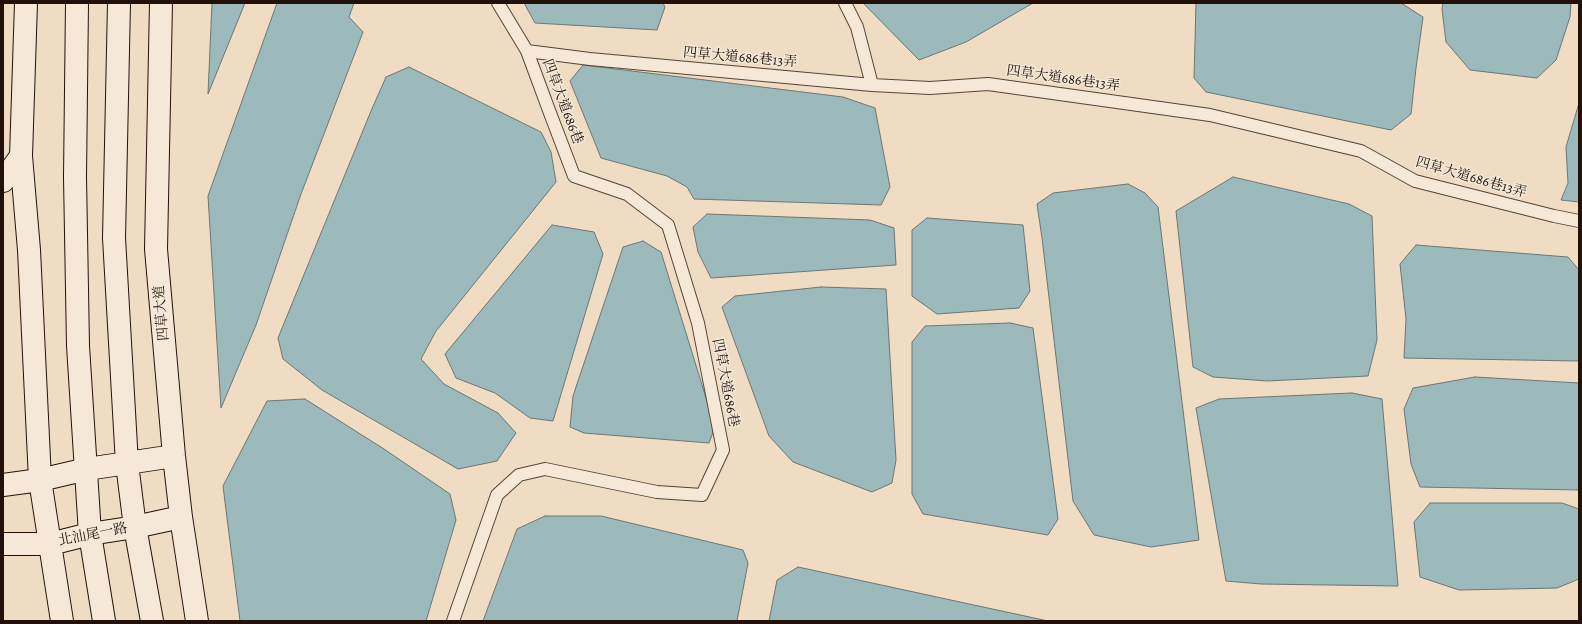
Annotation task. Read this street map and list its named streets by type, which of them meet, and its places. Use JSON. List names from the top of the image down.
{
  "streets": {
    "street": ["四草大道", "北汕尾一路"],
    "lane": ["四草大道686巷13弄", "四草大道686巷"]
  },
  "crossings": [
    ["四草大道686巷13弄", "四草大道686巷"],
    ["四草大道", "北汕尾一路"]
  ]
}
